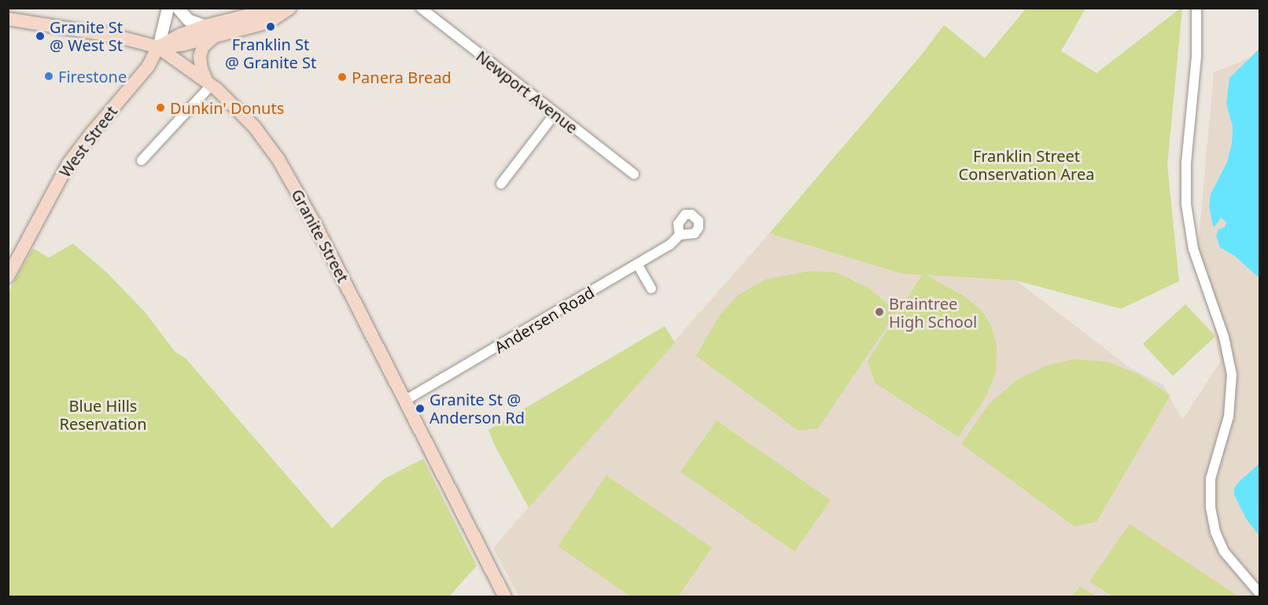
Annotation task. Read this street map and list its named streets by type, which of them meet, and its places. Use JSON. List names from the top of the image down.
{
  "streets": {
    "main road": ["West Street", "Granite Street"],
    "street": ["Newport Avenue", "Andersen Road"]
  },
  "crossings": [
    ["West Street", "Granite Street"],
    ["Granite Street", "Andersen Road"]
  ],
  "parks": ["Franklin Street Conservation Area", "Blue Hills Reservation"],
  "places": [
    "Franklin St @ Granite St",
    "Granite St @ West St",
    "Firestone",
    "Panera Bread",
    "Dunkin' Donuts",
    "Braintree High School",
    "Granite St @ Anderson Rd"
  ]
}
